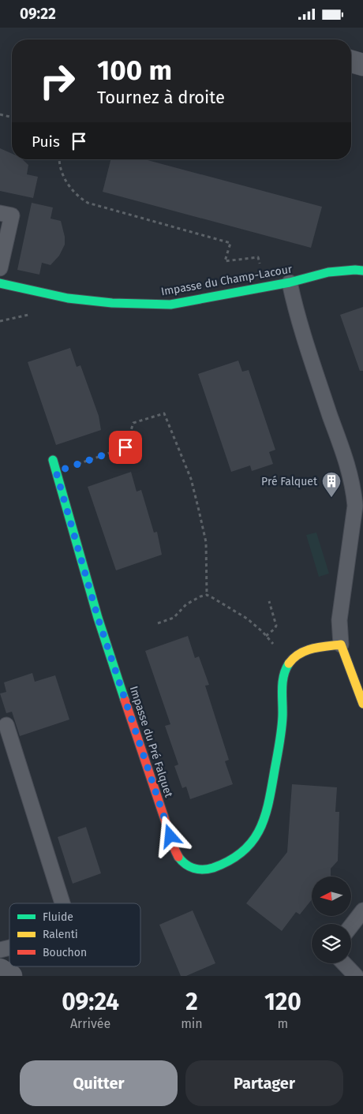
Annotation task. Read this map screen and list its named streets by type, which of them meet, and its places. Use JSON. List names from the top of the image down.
{
  "streets": {
    "street": ["Impasse du Champ-Lacour", "Impasse du Pré Falquet"]
  },
  "places": {
    "building": ["Pré Falquet"]
  },
  "legend": ["Fluide", "Ralenti", "Bouchon"],
  "north": "left",
  "page": {
    "status": "09:22",
    "turn": ["100 m", "Tournez à droite"],
    "then": "Puis",
    "eta": [
      "09:24",
      "Arrivée",
      "2",
      "min",
      "120",
      "m"
    ],
    "buttons": ["Quitter", "Partager"]
  }
}
